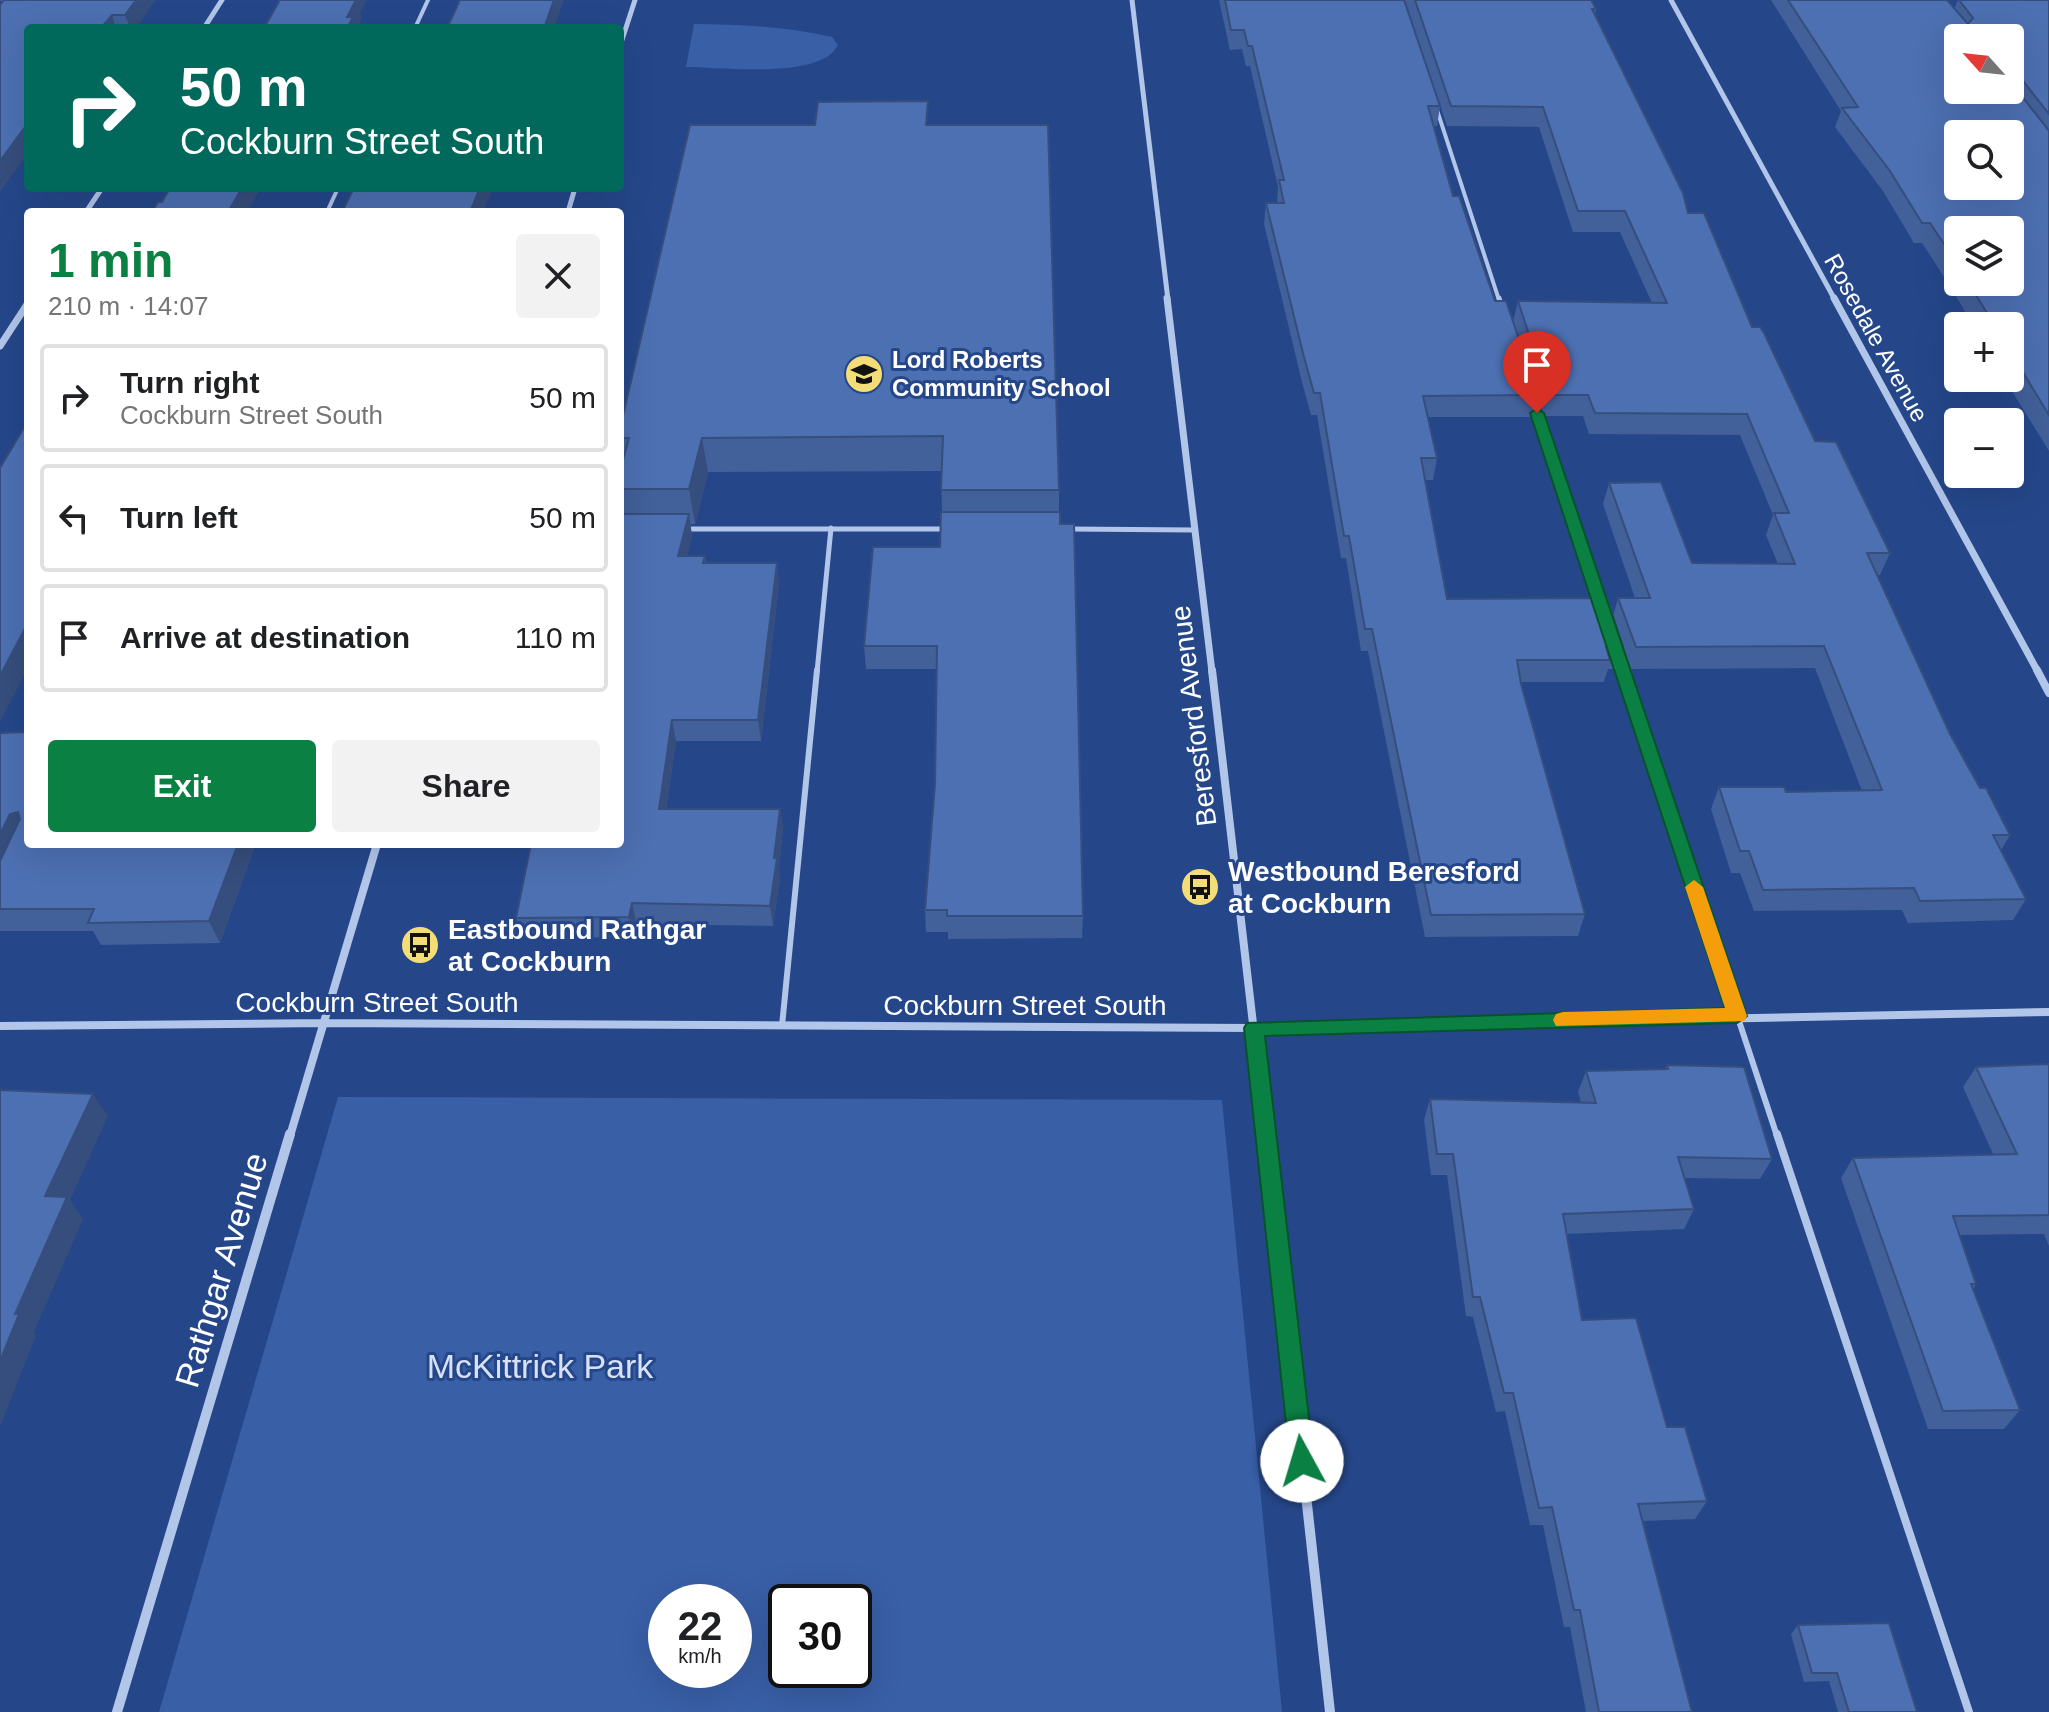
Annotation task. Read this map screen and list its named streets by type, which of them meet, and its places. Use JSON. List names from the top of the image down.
{
  "streets": {
    "street": [
      "Rosedale Avenue",
      "Beresford Avenue",
      "Cockburn Street South",
      "Rathgar Avenue"
    ]
  },
  "crossings": [
    ["Beresford Avenue", "Cockburn Street South"],
    ["Cockburn Street South", "Rathgar Avenue"]
  ],
  "parks": ["McKittrick Park"],
  "places": {
    "school or university": ["Lord Roberts Community School"],
    "bus stop": ["Westbound Beresford at Cockburn", "Eastbound Rathgar at Cockburn"]
  },
  "north": "top left",
  "page": {
    "map_buttons": ["+", "−"],
    "turn": ["50 m", "Cockburn Street South"],
    "heading": ["1 min", "210 m · 14:07"],
    "list": [
      {
        "name": "Turn right",
        "note": "Cockburn Street South",
        "value": "50 m"
      },
      {
        "name": "Turn left",
        "value": "50 m"
      },
      {
        "name": "Arrive at destination",
        "value": "110 m"
      }
    ],
    "buttons": ["Exit", "Share"],
    "speed": "22 km/h",
    "limit": "30"
  }
}
